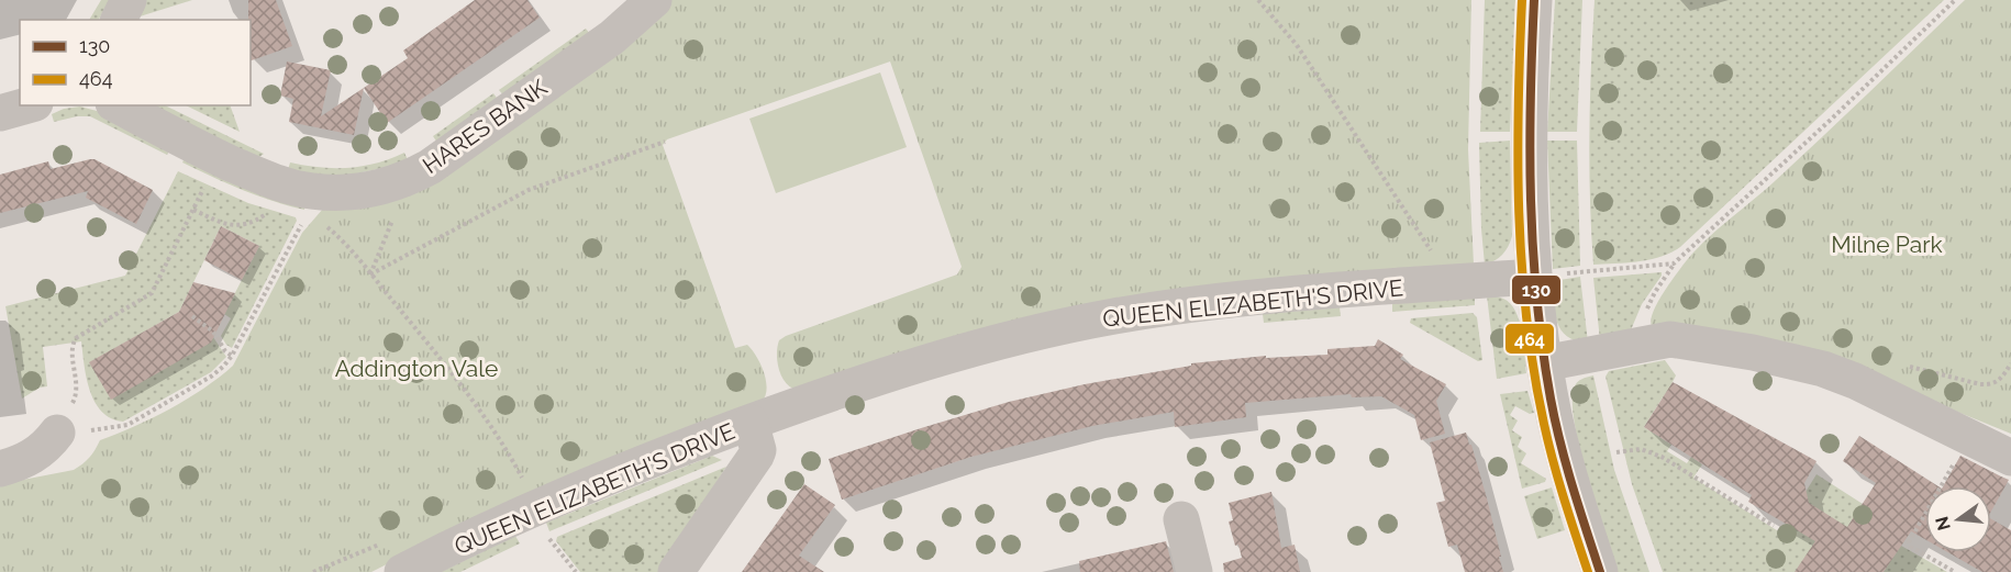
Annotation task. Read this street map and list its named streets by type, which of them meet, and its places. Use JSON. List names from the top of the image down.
{
  "streets": {
    "street": ["HARES BANK", "QUEEN ELIZABETH'S DRIVE"]
  },
  "parks": ["Milne Park", "Addington Vale"],
  "lines": ["transit line 130", "transit line 464"],
  "legend": ["130", "464"],
  "north": "left"
}
